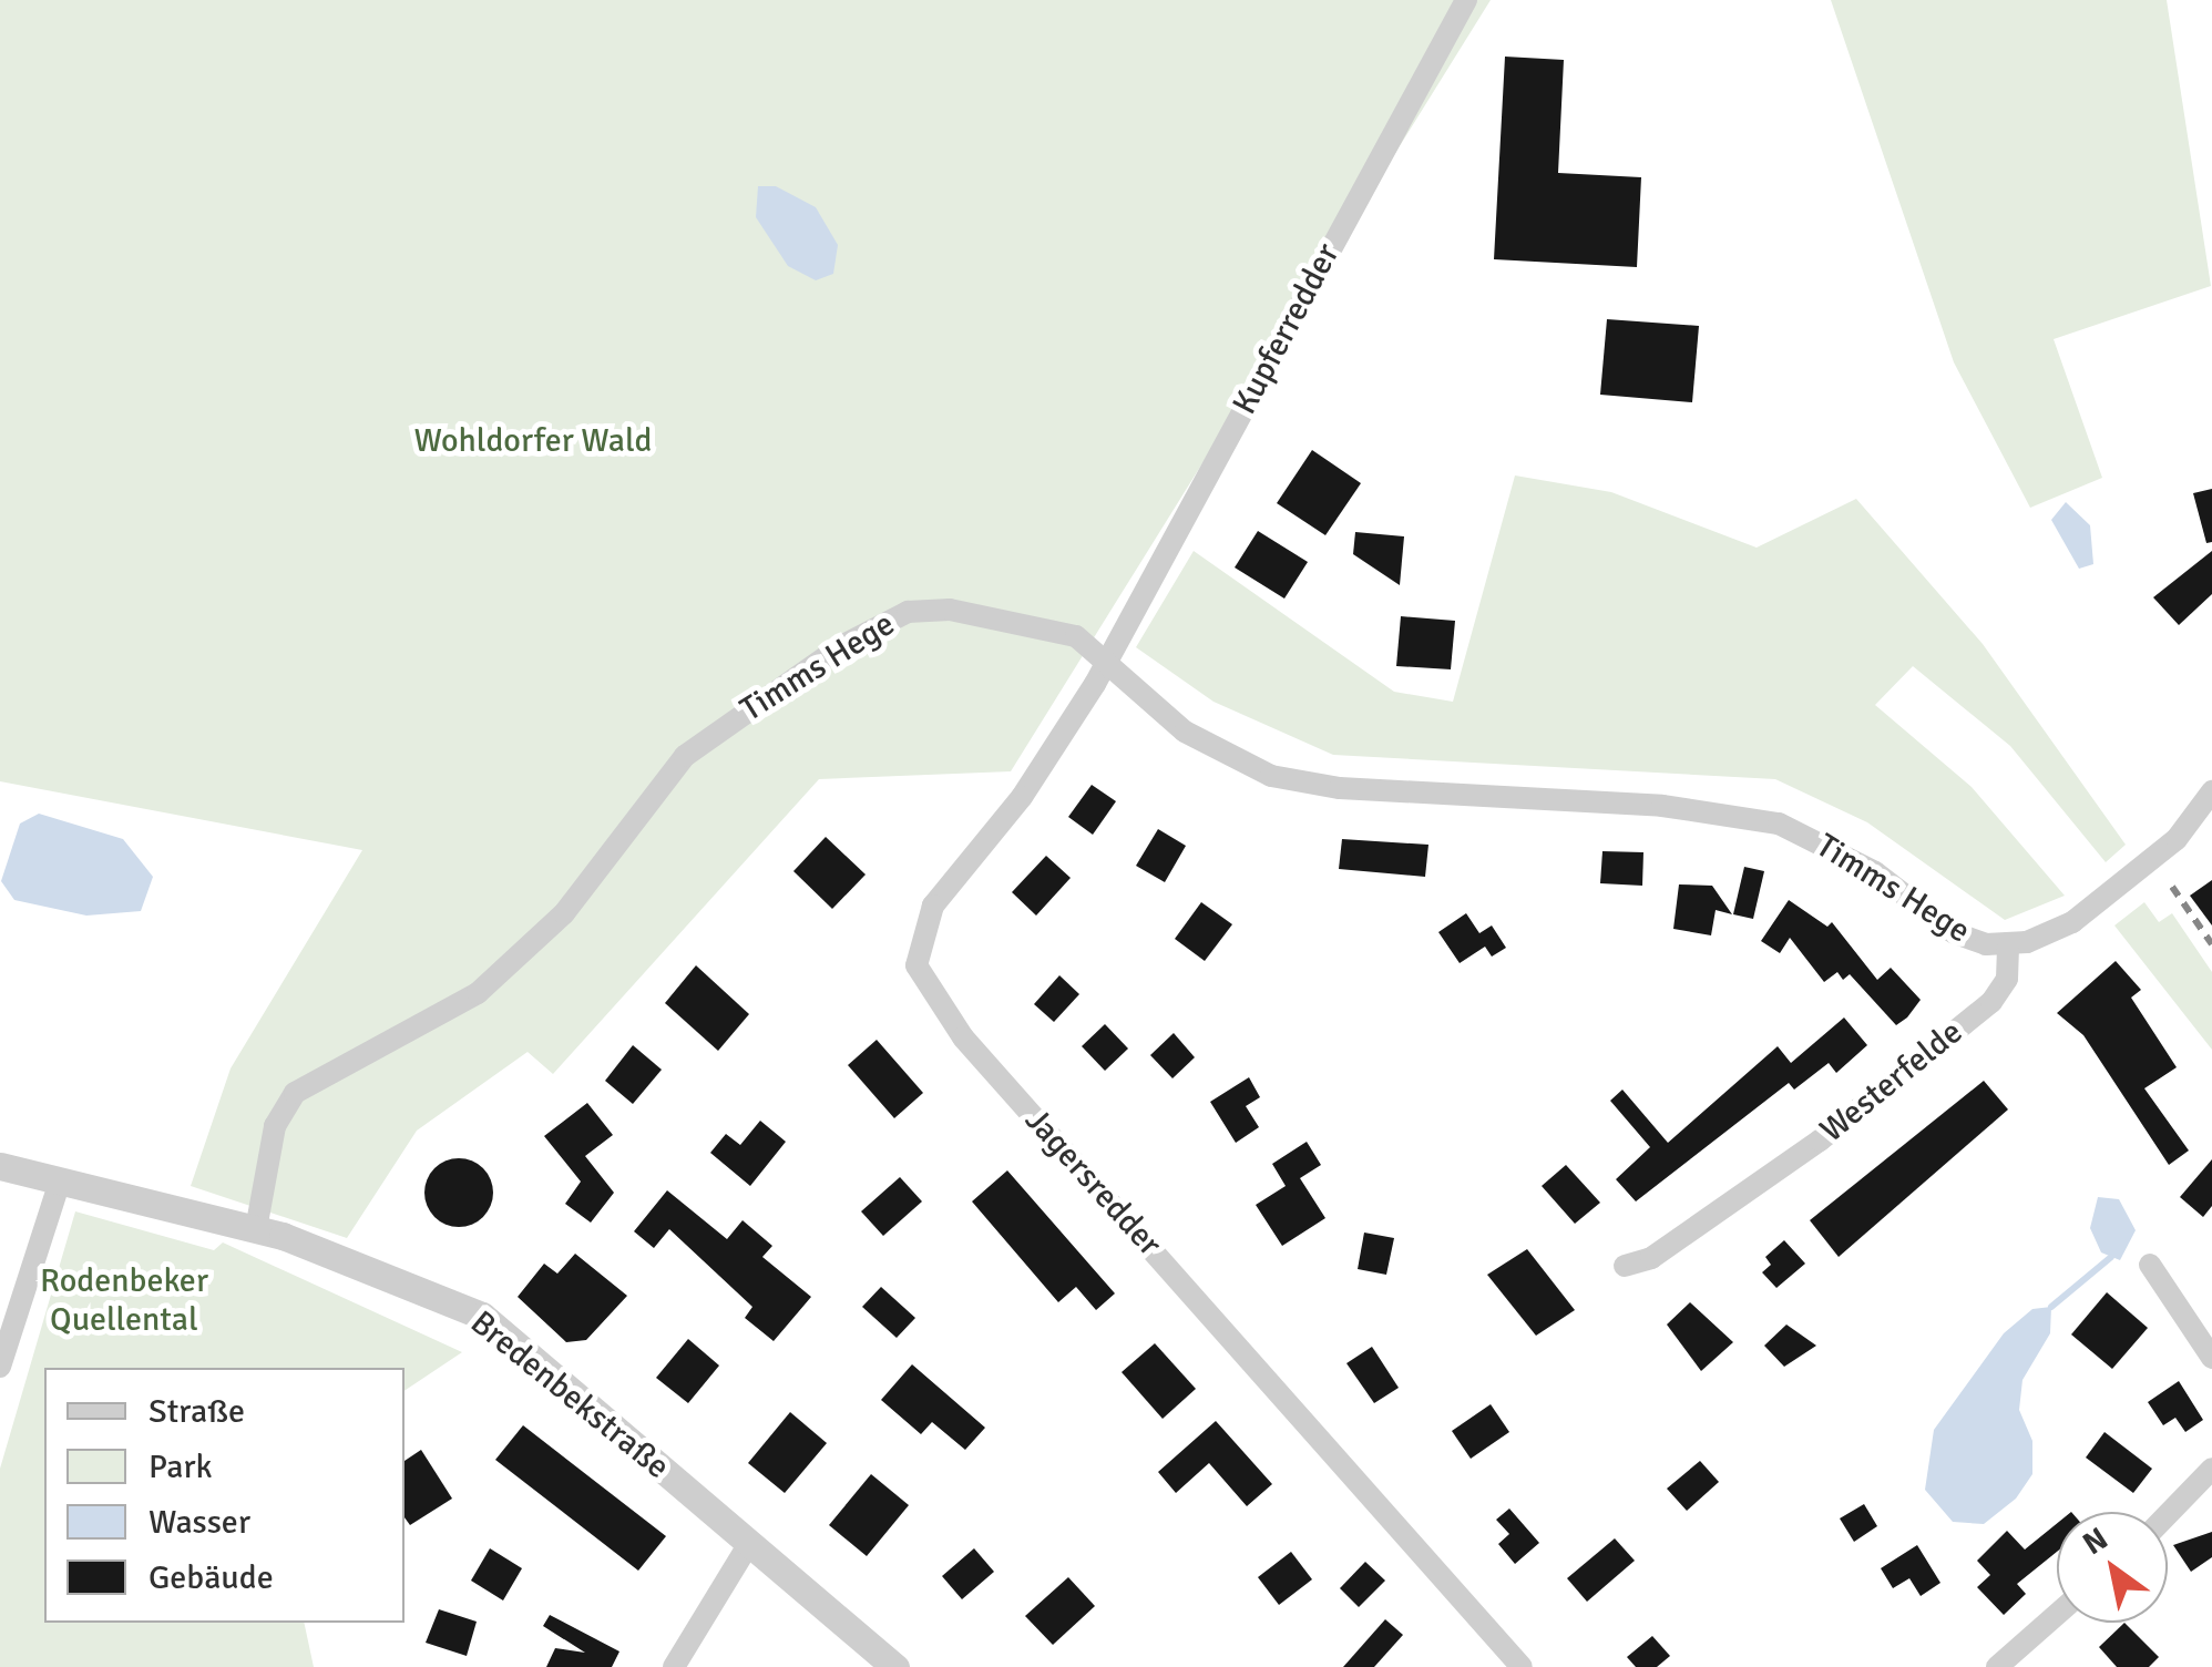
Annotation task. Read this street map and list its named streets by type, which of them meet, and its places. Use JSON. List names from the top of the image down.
{
  "streets": {
    "street": [
      "Kupferredder",
      "Timms Hege",
      "Westerfelde",
      "Jagersredder",
      "Bredenbekstraße"
    ]
  },
  "crossings": [
    ["Kupferredder", "Timms Hege"],
    ["Kupferredder", "Jagersredder"],
    ["Timms Hege", "Westerfelde"],
    ["Timms Hege", "Jagersredder"],
    ["Timms Hege", "Bredenbekstraße"]
  ],
  "parks": ["Wohldorfer Wald", "Rodenbeker Quellental"],
  "legend": [
    "Straße",
    "Park",
    "Wasser",
    "Gebäude"
  ],
  "north": "top left"
}
